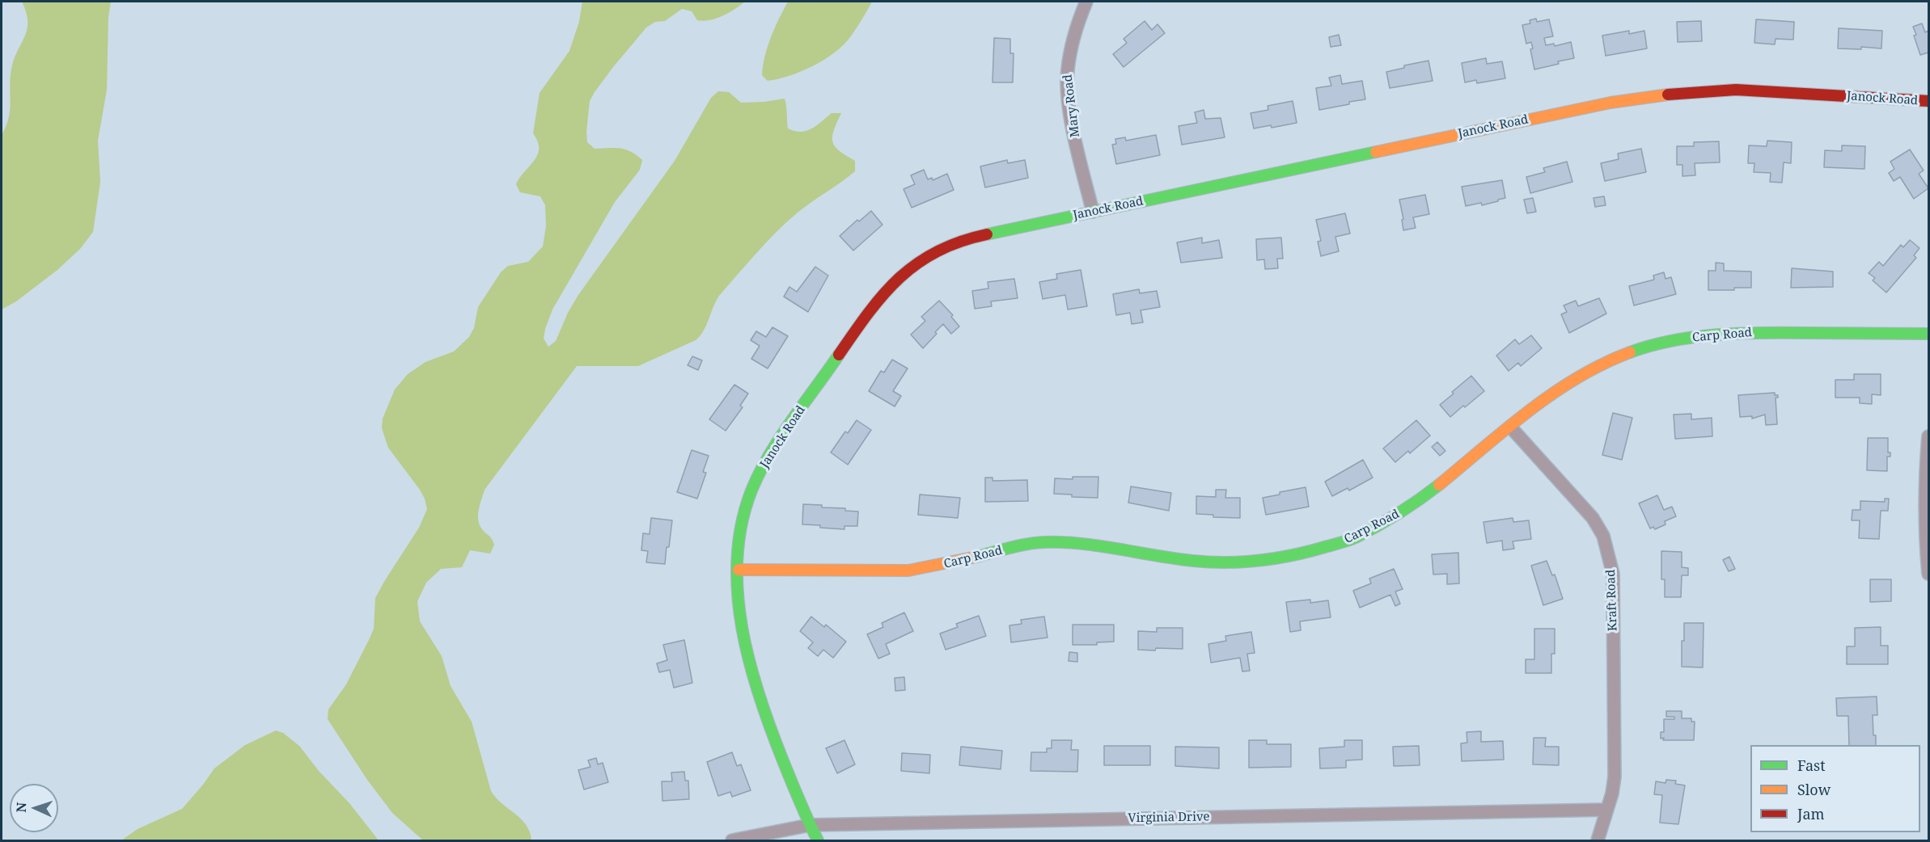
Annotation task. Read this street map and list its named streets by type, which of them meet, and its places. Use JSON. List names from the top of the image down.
{
  "streets": {
    "street": [
      "Janock Road",
      "Mary Road",
      "Carp Road",
      "Kraft Road",
      "Virginia Drive"
    ]
  },
  "crossings": [
    ["Janock Road", "Mary Road"],
    ["Janock Road", "Carp Road"],
    ["Janock Road", "Virginia Drive"],
    ["Carp Road", "Kraft Road"],
    ["Kraft Road", "Virginia Drive"]
  ],
  "legend": ["Fast", "Slow", "Jam"],
  "north": "left"
}
